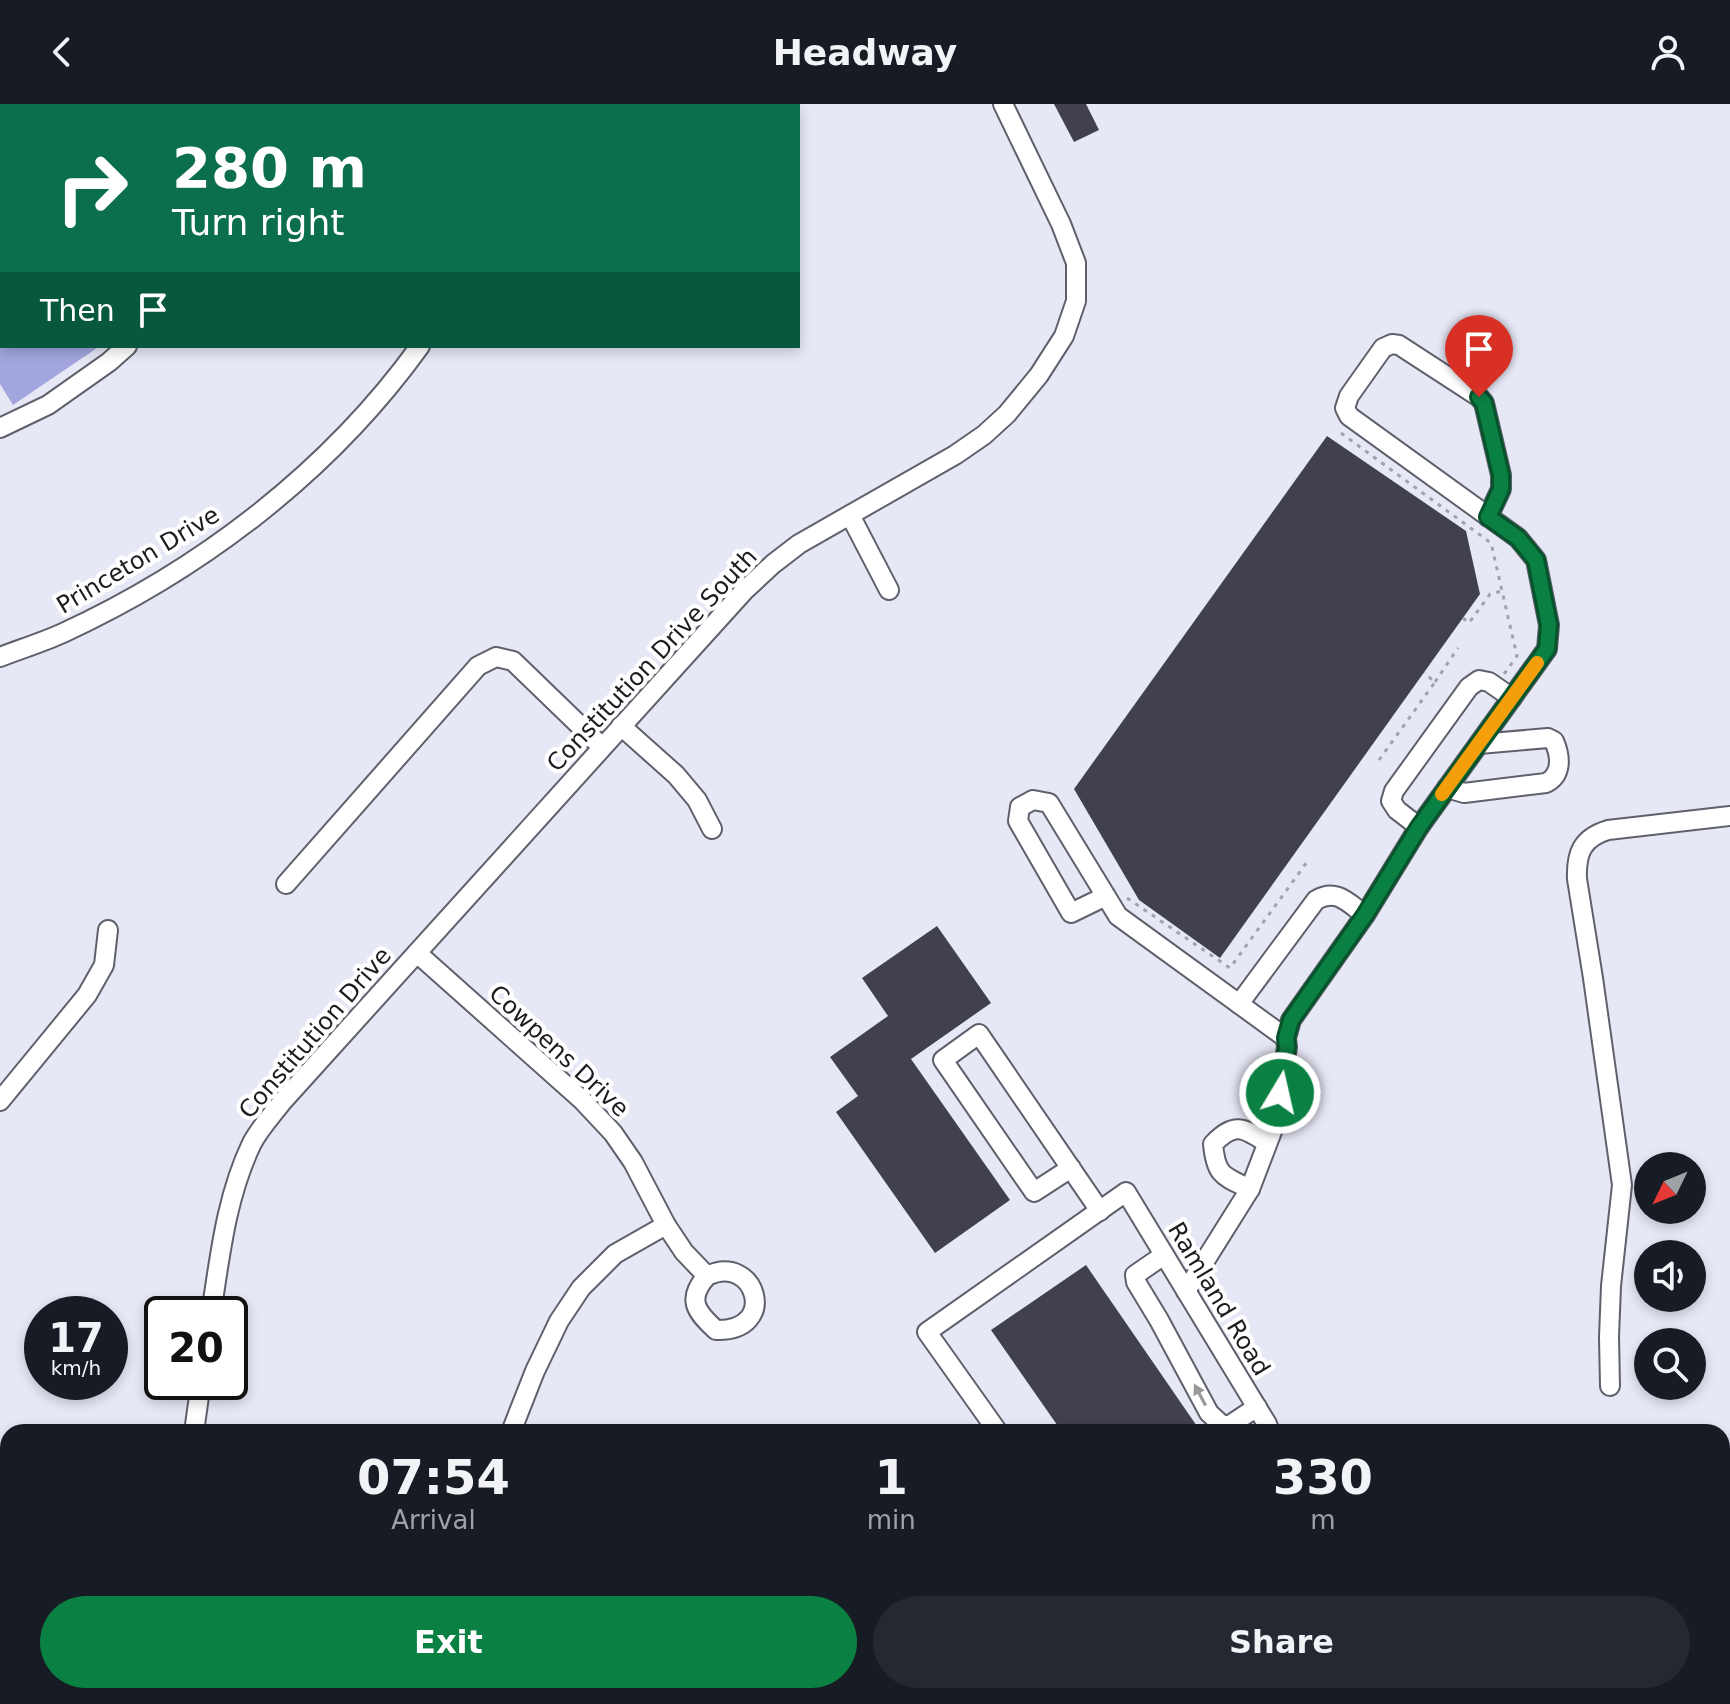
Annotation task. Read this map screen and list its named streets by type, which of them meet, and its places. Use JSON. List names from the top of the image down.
{
  "streets": {
    "street": [
      "Princeton Drive",
      "Constitution Drive South",
      "Constitution Drive",
      "Cowpens Drive",
      "Ramland Road"
    ]
  },
  "crossings": [
    ["Constitution Drive South", "Constitution Drive"],
    ["Constitution Drive", "Cowpens Drive"]
  ],
  "north": "bottom left",
  "page": {
    "header": "Headway",
    "turn": ["280 m", "Turn right"],
    "then": "Then",
    "speed": "17 km/h",
    "limit": "20",
    "eta": [
      "07:54",
      "Arrival",
      "1",
      "min",
      "330",
      "m"
    ],
    "buttons": ["Exit", "Share"]
  }
}
